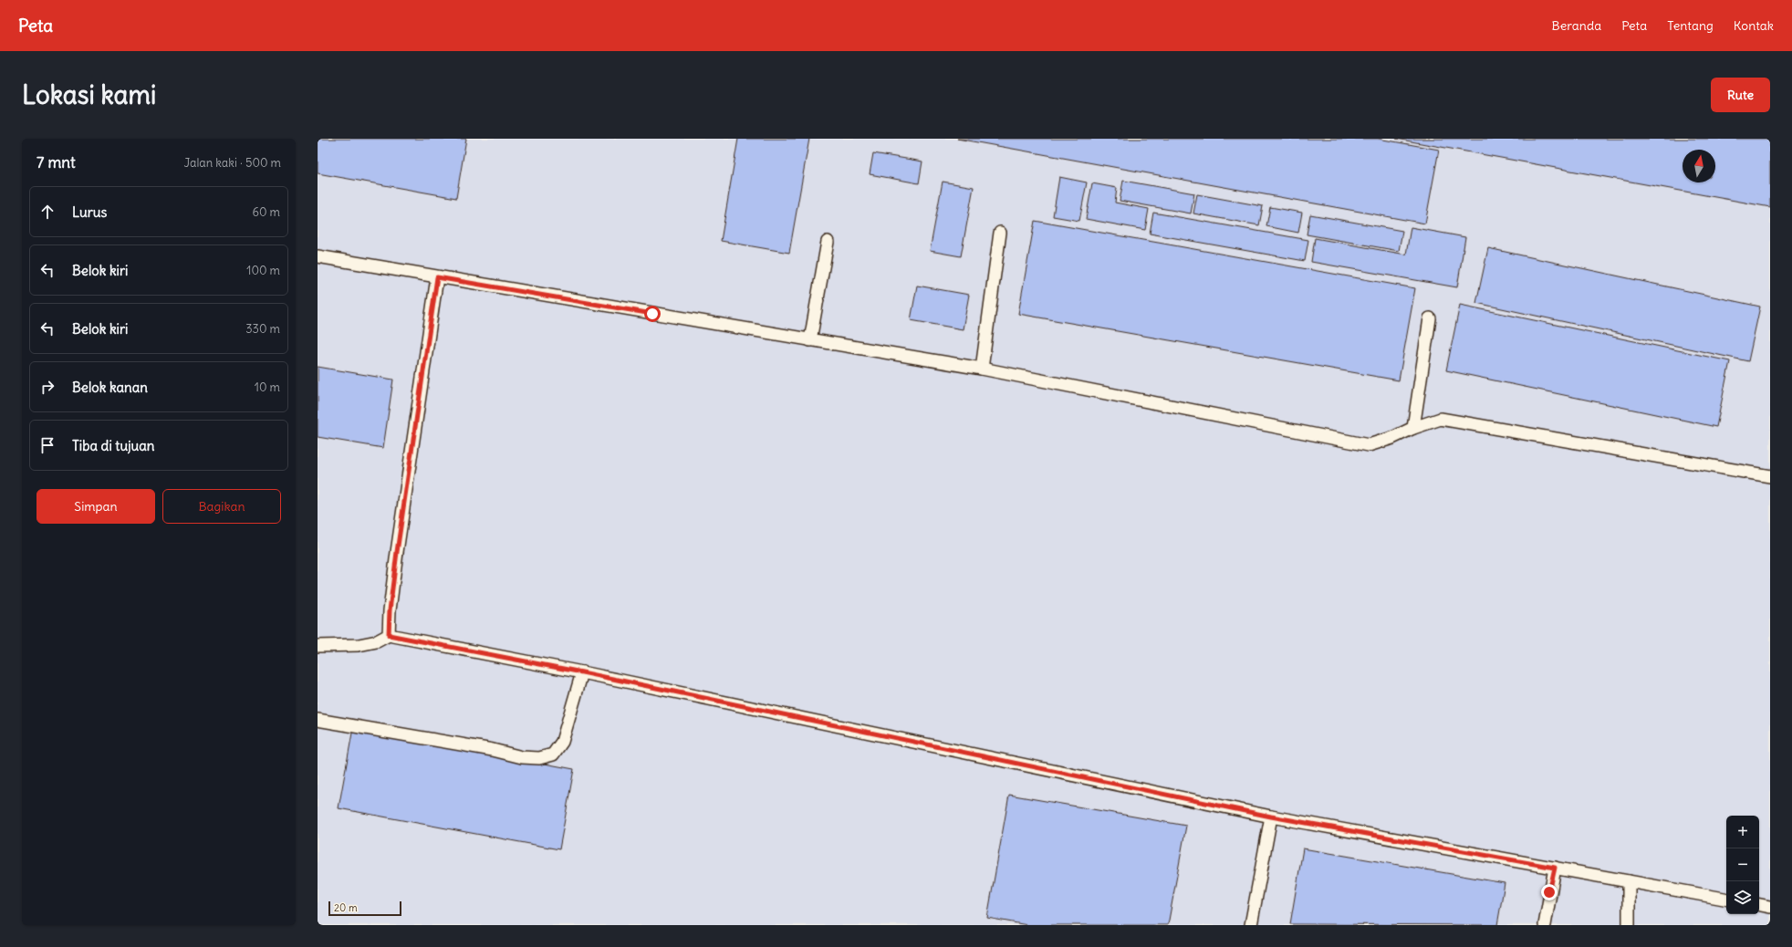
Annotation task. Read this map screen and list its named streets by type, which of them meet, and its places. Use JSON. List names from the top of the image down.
{
  "scale_bar": "20 m",
  "north": "top",
  "page": {
    "header": "Peta",
    "nav": [
      "Beranda",
      "Peta",
      "Tentang",
      "Kontak"
    ],
    "buttons": [
      "Rute",
      ["Simpan", "Bagikan"]
    ],
    "title": "Lokasi kami",
    "heading": ["7 mnt", "Jalan kaki · 500 m"],
    "list": [
      ["Lurus", "60 m"],
      ["Belok kiri", "100 m"],
      ["Belok kiri", "330 m"],
      ["Belok kanan", "10 m"],
      "Tiba di tujuan"
    ],
    "map_buttons": ["+", "−"],
    "scale": "20 m"
  }
}
